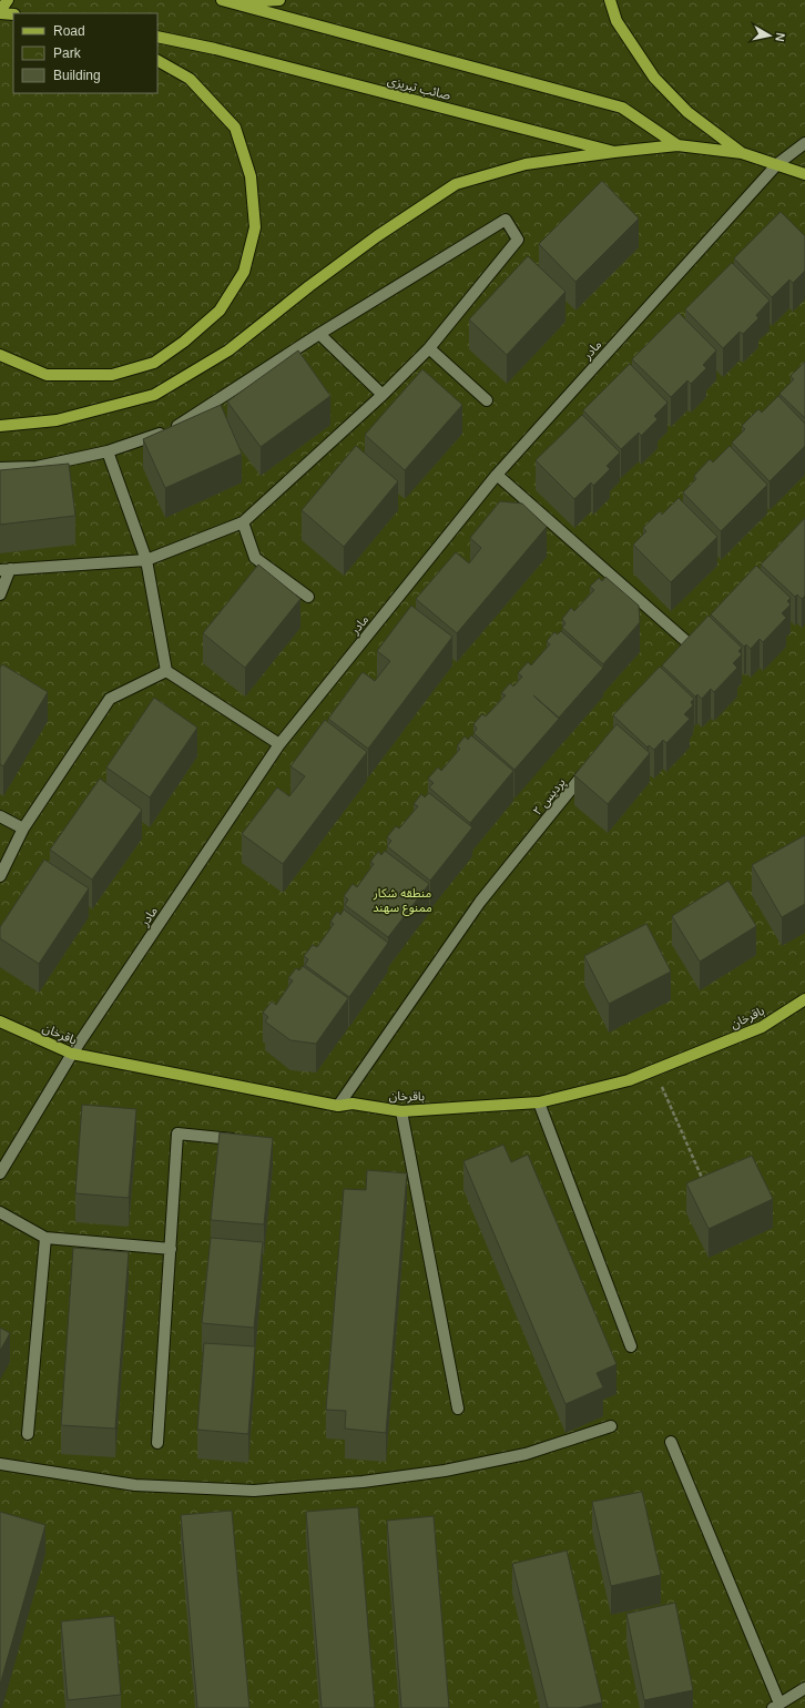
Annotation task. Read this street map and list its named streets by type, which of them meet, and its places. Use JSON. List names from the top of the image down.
{
  "streets": {
    "main road": ["صائب تبریزی", "باقرخان"],
    "street": ["مادر", "پردیس ۲"]
  },
  "crossings": [
    ["صائب تبریزی", "مادر"],
    ["مادر", "باقرخان"],
    ["پردیس ۲", "باقرخان"]
  ],
  "parks": ["منطقه شکار ممنوع سهند"],
  "legend": ["Road", "Park", "Building"],
  "north": "right"
}
